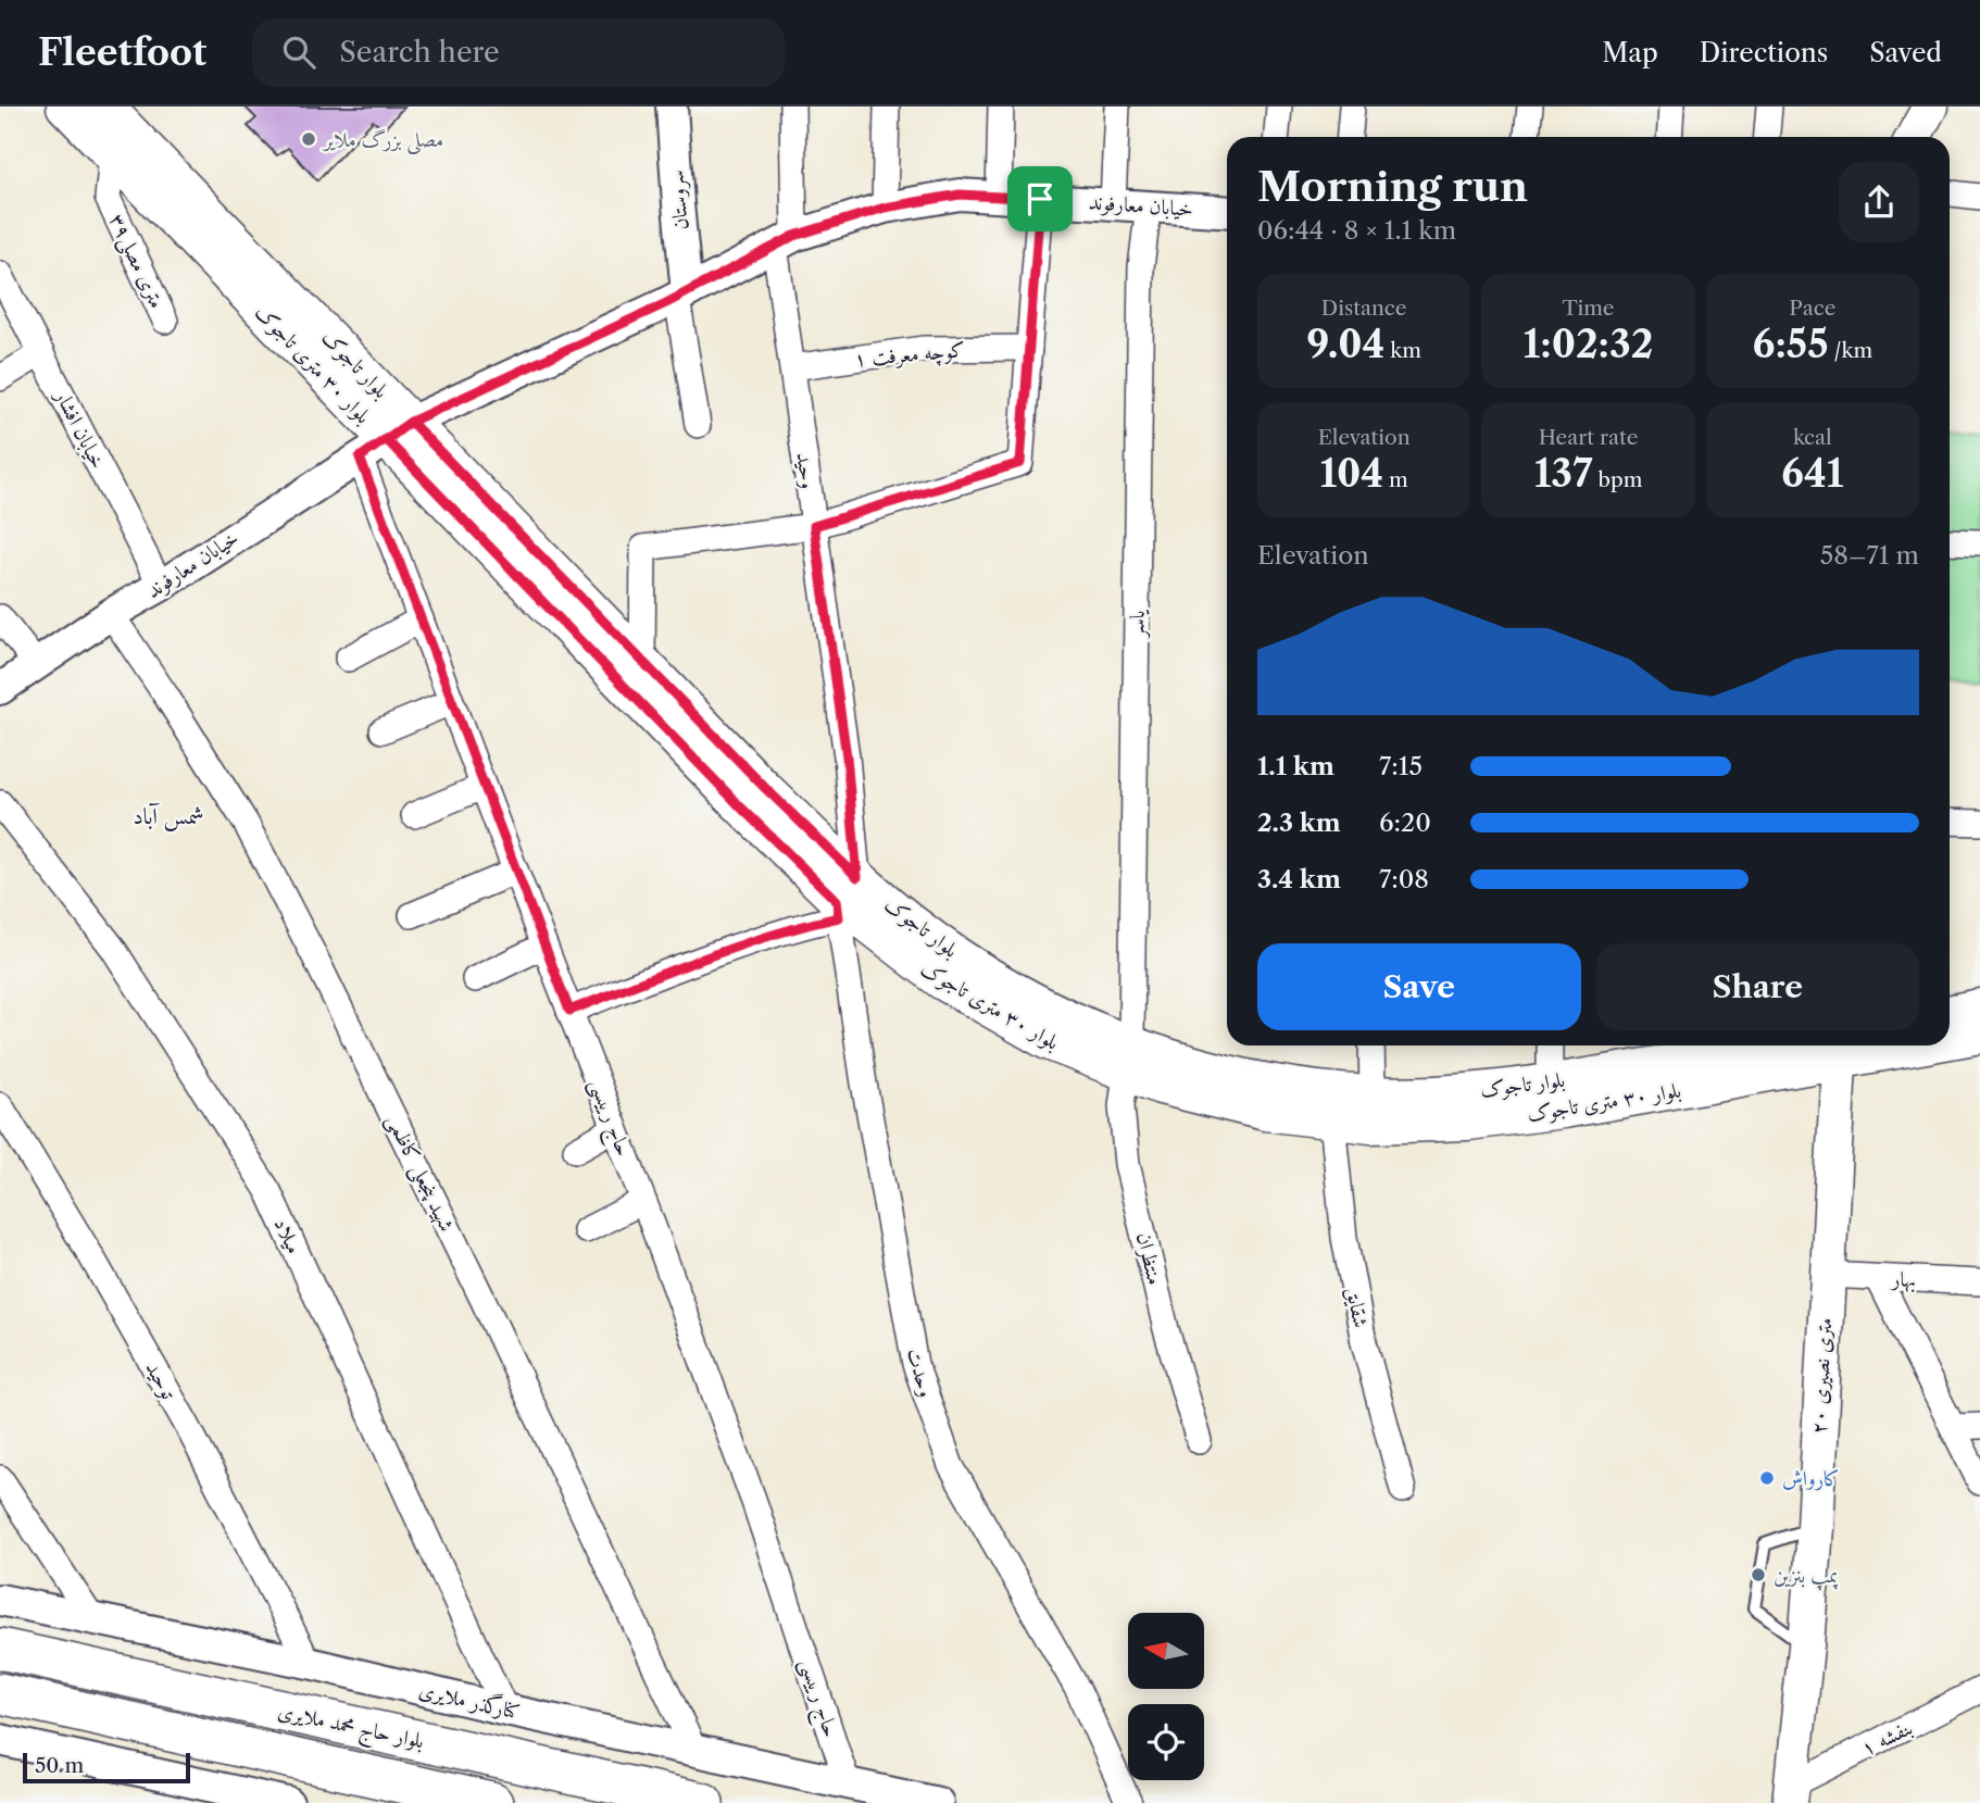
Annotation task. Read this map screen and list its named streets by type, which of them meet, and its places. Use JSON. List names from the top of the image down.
{
  "streets": {
    "highway": ["بلوار حاج محمد ملایری"],
    "main road": ["بلوار ۳۰ متری تاجوک", "بلوار تاجوک", "۲۰ متری نصیری"],
    "street": [
      "سروستان",
      "خیابان معارفوند",
      "۳۹متری مصلی",
      "کوچه معرفت ۱",
      "خیابان افشار",
      "وحید",
      "یاسر",
      "حاج رییسی",
      "شهید پنجعلی کاظمی",
      "میلاد",
      "منتظران",
      "بهار",
      "شقایق",
      "وحدت",
      "توحید",
      "کنارگذر ملایری",
      "بنفشه ۱"
    ]
  },
  "crossings": [
    ["سروستان", "خیابان معارفوند"],
    ["خیابان معارفوند", "بلوار ۳۰ متری تاجوک"],
    ["خیابان معارفوند", "بلوار تاجوک"],
    ["خیابان معارفوند", "خیابان افشار"],
    ["خیابان معارفوند", "وحید"],
    ["خیابان معارفوند", "یاسر"],
    ["خیابان معارفوند", "حاج رییسی"],
    ["خیابان معارفوند", "شهید پنجعلی کاظمی"],
    ["۳۹متری مصلی", "بلوار ۳۰ متری تاجوک"],
    ["کوچه معرفت ۱", "وحید"],
    ["بلوار ۳۰ متری تاجوک", "بلوار تاجوک"],
    ["بلوار ۳۰ متری تاجوک", "وحید"],
    ["بلوار ۳۰ متری تاجوک", "یاسر"],
    ["بلوار ۳۰ متری تاجوک", "حاج رییسی"],
    ["بلوار ۳۰ متری تاجوک", "منتظران"],
    ["بلوار ۳۰ متری تاجوک", "شقایق"],
    ["بلوار ۳۰ متری تاجوک", "وحدت"],
    ["بلوار ۳۰ متری تاجوک", "۲۰ متری نصیری"],
    ["بلوار تاجوک", "وحید"],
    ["بلوار تاجوک", "یاسر"],
    ["بلوار تاجوک", "حاج رییسی"],
    ["بلوار تاجوک", "منتظران"],
    ["بلوار تاجوک", "وحدت"],
    ["وحید", "وحدت"],
    ["یاسر", "منتظران"],
    ["حاج رییسی", "کنارگذر ملایری"],
    ["شهید پنجعلی کاظمی", "کنارگذر ملایری"],
    ["میلاد", "کنارگذر ملایری"],
    ["بهار", "۲۰ متری نصیری"],
    ["۲۰ متری نصیری", "بنفشه ۱"],
    ["توحید", "کنارگذر ملایری"]
  ],
  "districts": ["شمس آباد"],
  "places": ["مصلی بزرگ ملایر", "کارواش", "پمپ بنزین"],
  "scale_bar": "50 m",
  "north": "left",
  "page": {
    "header": "Fleetfoot",
    "search": "Search here",
    "nav": ["Map", "Directions", "Saved"],
    "heading": ["Morning run", "06:44 · 8 × 1.1 km"],
    "stats": [
      ["Distance", "9.04 km"],
      ["Time", "1:02:32"],
      ["Pace", "6:55 /km"],
      ["Elevation", "104 m"],
      ["Heart rate", "137 bpm"],
      ["kcal", "641"]
    ],
    "chart": ["Elevation", "58–71 m"],
    "list": [
      {
        "name": "1.1 km",
        "note": "7:15"
      },
      {
        "name": "2.3 km",
        "note": "6:20"
      },
      {
        "name": "3.4 km",
        "note": "7:08"
      }
    ],
    "buttons": ["Save", "Share"],
    "scale": "50 m"
  }
}
